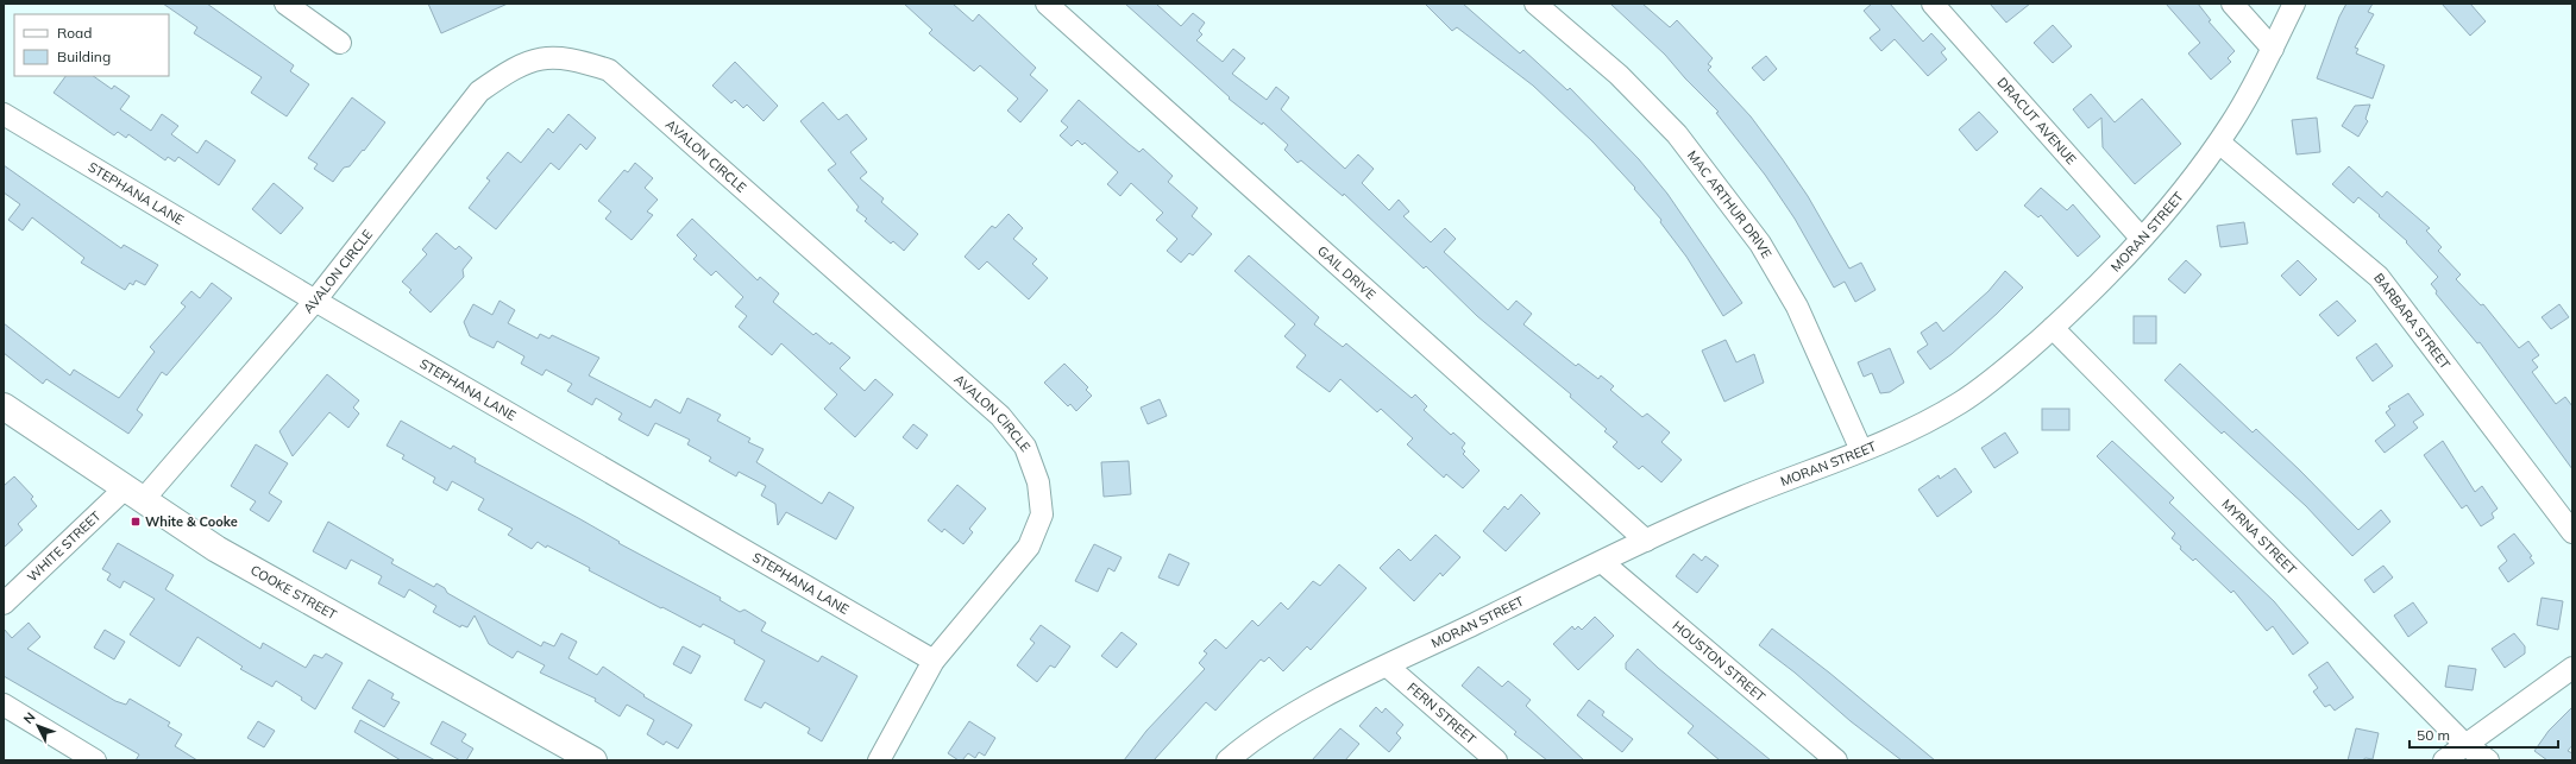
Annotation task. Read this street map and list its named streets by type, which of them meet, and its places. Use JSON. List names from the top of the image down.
{
  "streets": {
    "main road": ["COOKE STREET"],
    "street": [
      "DRACUT AVENUE",
      "AVALON CIRCLE",
      "STEPHANA LANE",
      "MAC ARTHUR DRIVE",
      "MORAN STREET",
      "GAIL DRIVE",
      "BARBARA STREET",
      "MYRNA STREET",
      "WHITE STREET",
      "HOUSTON STREET",
      "FERN STREET"
    ]
  },
  "crossings": [
    ["DRACUT AVENUE", "MORAN STREET"],
    ["AVALON CIRCLE", "STEPHANA LANE"],
    ["AVALON CIRCLE", "WHITE STREET"],
    ["AVALON CIRCLE", "COOKE STREET"],
    ["MAC ARTHUR DRIVE", "MORAN STREET"],
    ["MORAN STREET", "GAIL DRIVE"],
    ["MORAN STREET", "BARBARA STREET"],
    ["MORAN STREET", "MYRNA STREET"],
    ["MORAN STREET", "HOUSTON STREET"],
    ["MORAN STREET", "FERN STREET"],
    ["WHITE STREET", "COOKE STREET"]
  ],
  "places": {
    "transit": ["White & Cooke"]
  },
  "legend": ["Road", "Building"],
  "scale_bar": "50 m",
  "north": "top left"
}
